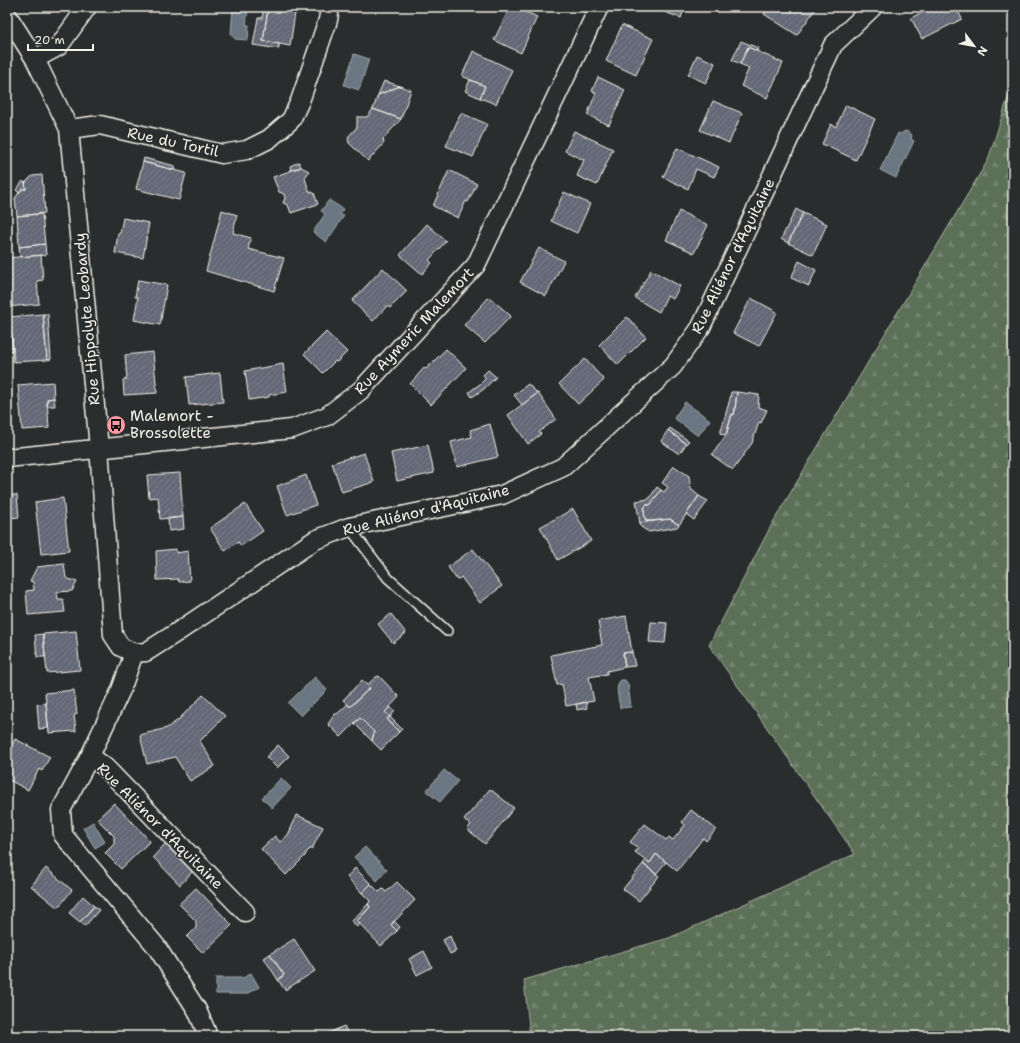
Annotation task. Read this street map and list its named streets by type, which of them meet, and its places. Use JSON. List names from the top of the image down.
{
  "streets": {
    "street": [
      "Rue du Tortil",
      "Rue Aliénor d'Aquitaine",
      "Rue Hippolyte Leobardy",
      "Rue Aymeric Malemort"
    ]
  },
  "crossings": [
    ["Rue du Tortil", "Rue Hippolyte Leobardy"],
    ["Rue Aliénor d'Aquitaine", "Rue Hippolyte Leobardy"],
    ["Rue Hippolyte Leobardy", "Rue Aymeric Malemort"]
  ],
  "places": {
    "bus stop": ["Malemort - Brossolette"]
  },
  "scale_bar": "20 m",
  "north": "bottom right"
}
